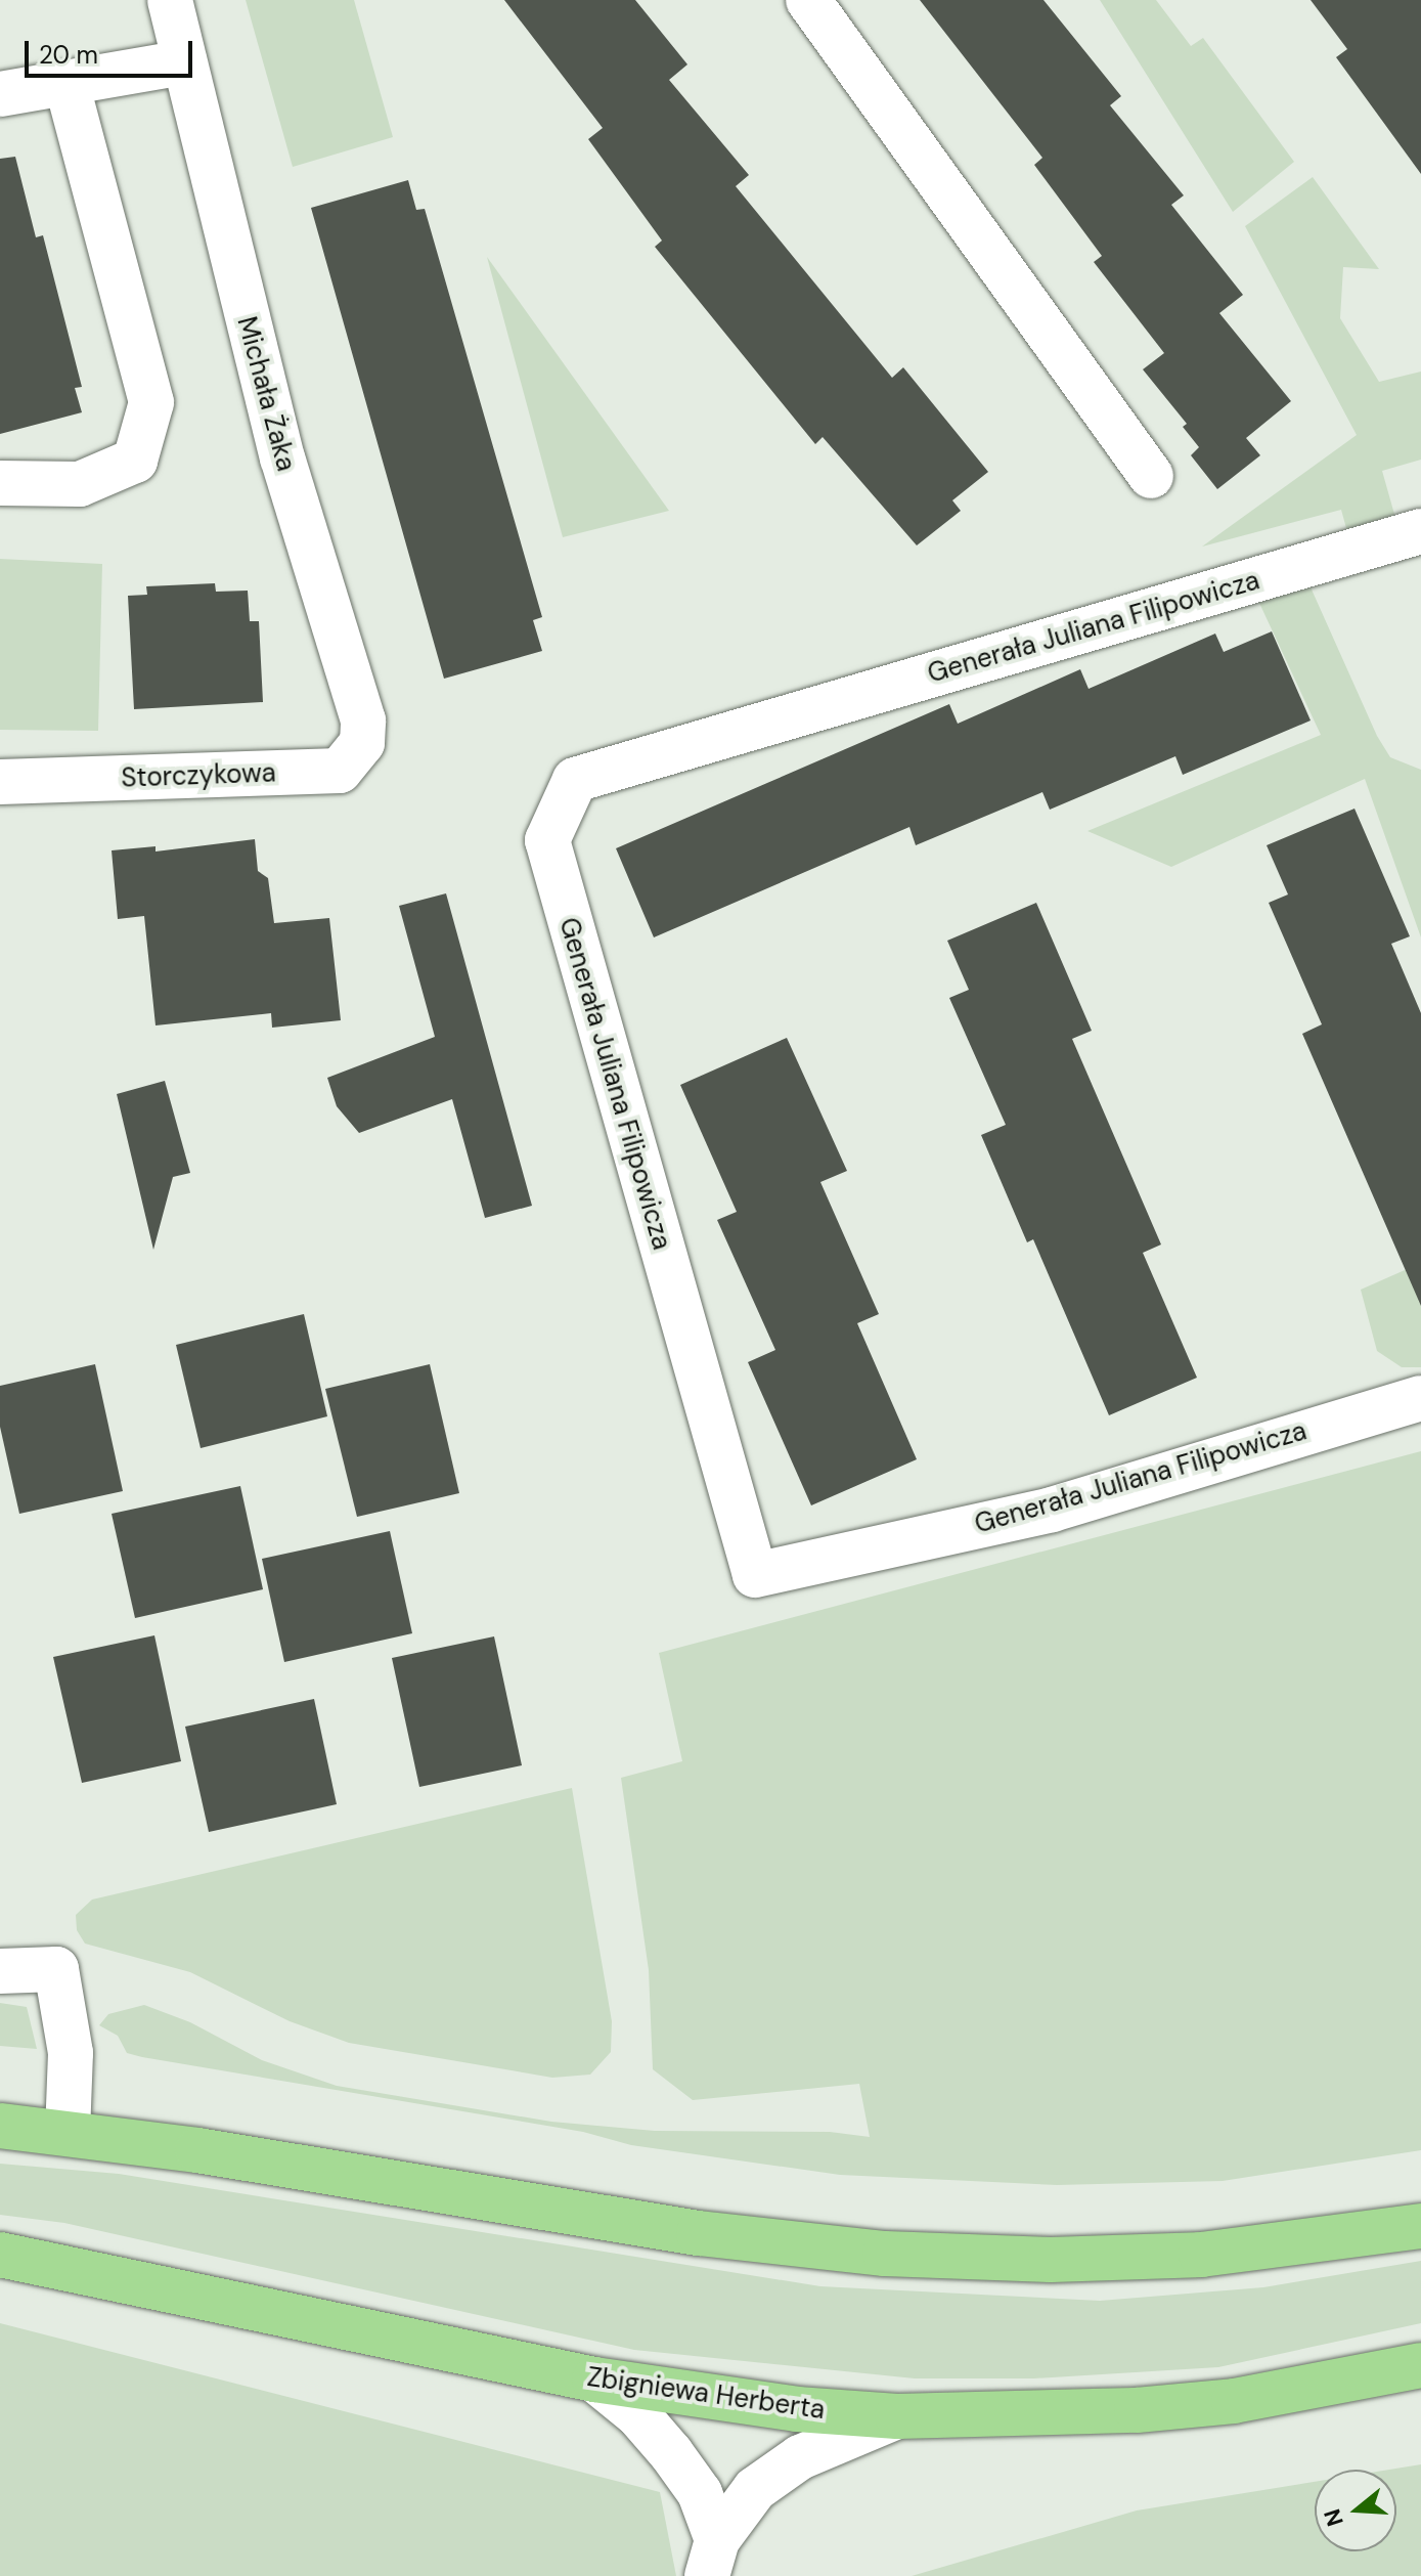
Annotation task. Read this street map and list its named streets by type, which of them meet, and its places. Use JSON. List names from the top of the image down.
{
  "streets": {
    "main road": ["Zbigniewa Herberta"],
    "street": ["Michała Żaka", "Generała Juliana Filipowicza", "Storczykowa"]
  },
  "crossings": [
    ["Michała Żaka", "Storczykowa"]
  ],
  "scale_bar": "20 m",
  "north": "left"
}
